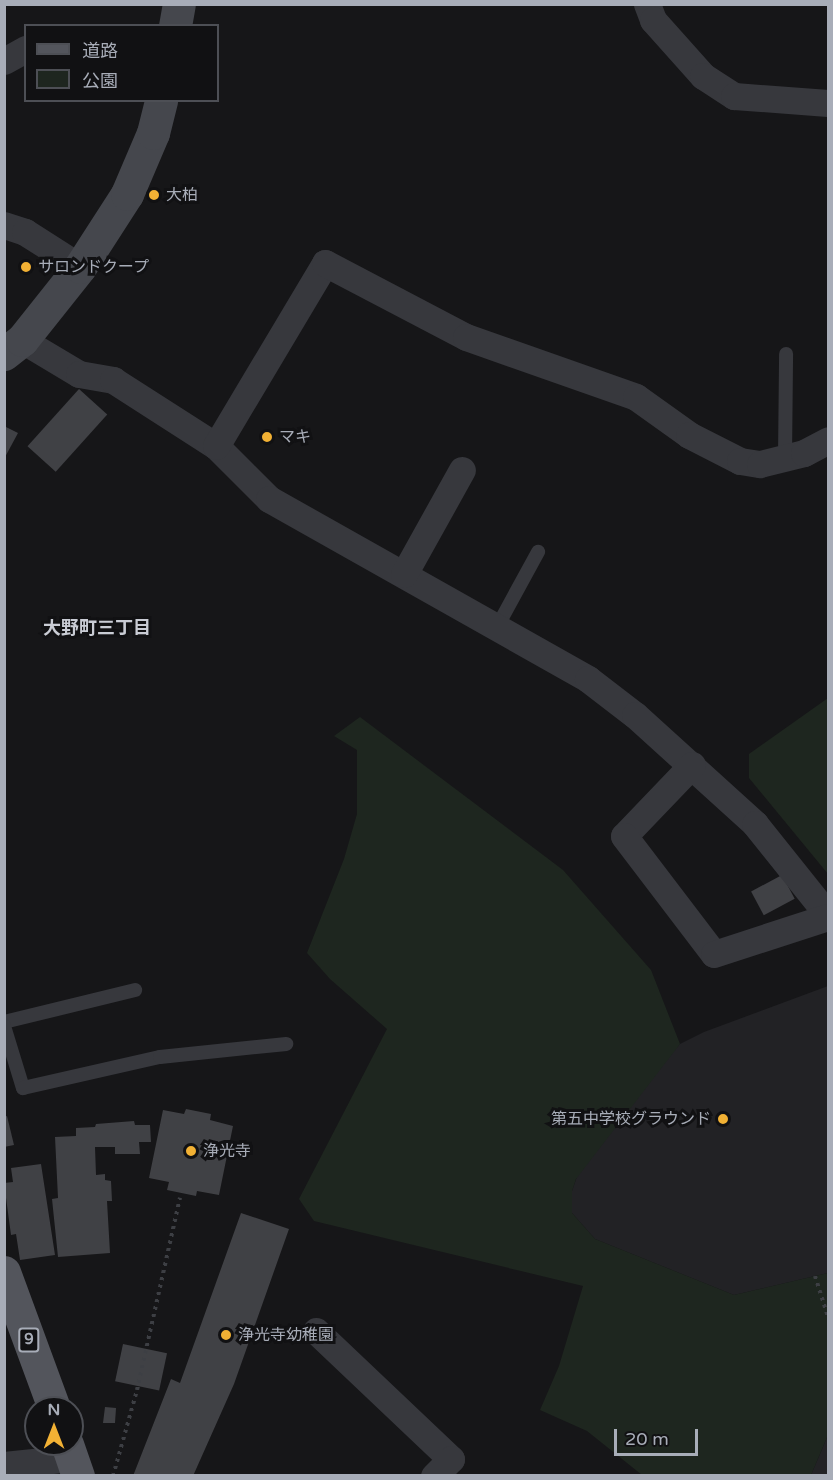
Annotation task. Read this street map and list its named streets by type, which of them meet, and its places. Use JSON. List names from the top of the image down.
{
  "streets": {
    "main road": ["9"]
  },
  "districts": ["大野町三丁目"],
  "places": [
    "大柏",
    "サロンドクープ",
    "マキ",
    "第五中学校グラウンド",
    "浄光寺",
    "浄光寺幼稚園"
  ],
  "legend": ["道路", "公園"],
  "scale_bar": "20 m",
  "north": "top"
}
